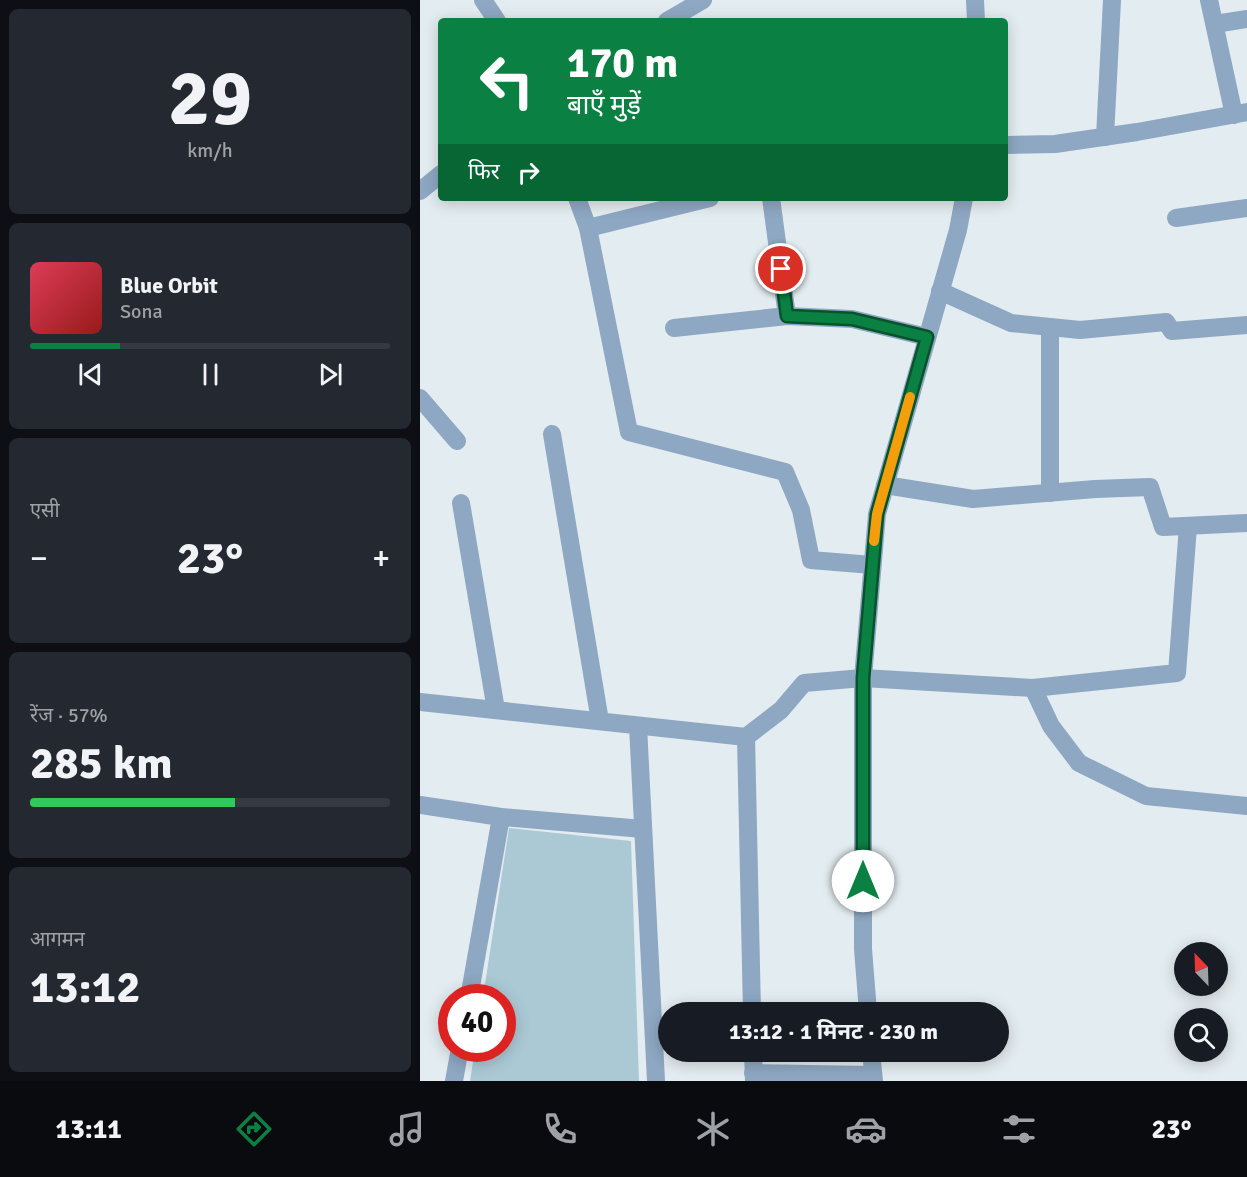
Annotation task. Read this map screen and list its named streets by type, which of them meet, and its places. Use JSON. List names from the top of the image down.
{
  "north": "top left",
  "page": {
    "tile": [
      ["29", "km/h"],
      "एसी",
      ["रेंज · 57%", "285 km"],
      ["आगमन", "13:12"]
    ],
    "turn": ["170 m", "बाएँ मुड़ें"],
    "then": "फिर",
    "song": ["Blue Orbit", "Sona"],
    "heat": ["−", "23°", "+"],
    "limit": "40",
    "trip": "13:12 · 1 मिनट · 230 m",
    "tabs": ["13:11", "23°"]
  }
}
